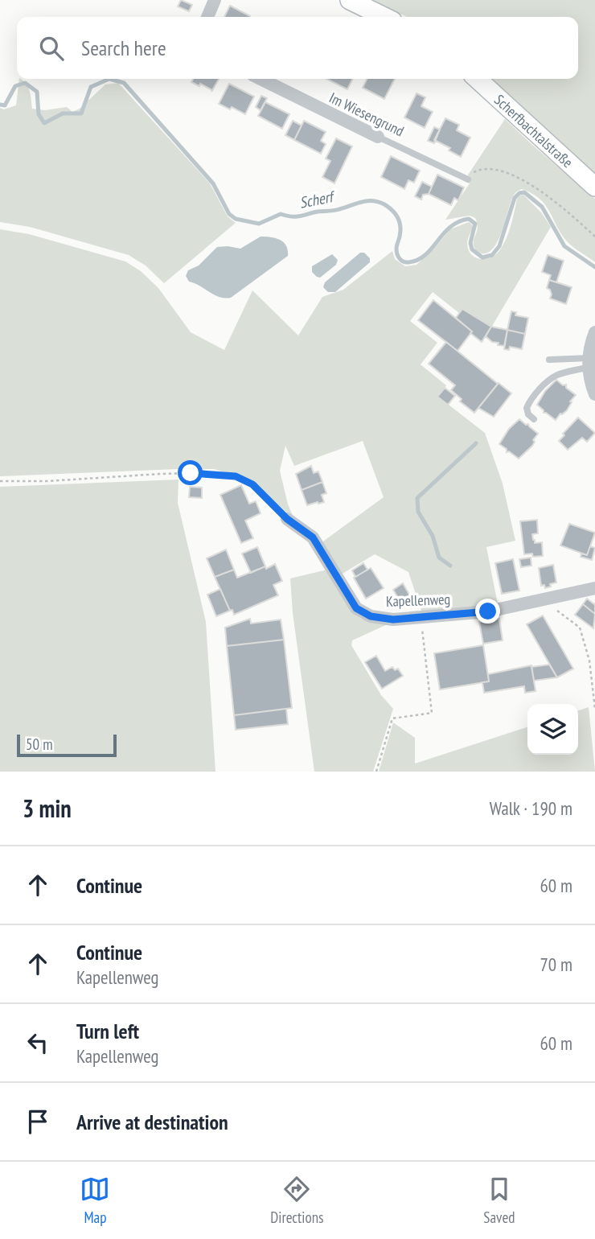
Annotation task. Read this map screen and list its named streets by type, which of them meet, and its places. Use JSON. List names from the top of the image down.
{
  "streets": {
    "main road": ["Scherfbachtalstraße"],
    "street": ["Im Wiesengrund", "Kapellenweg"]
  },
  "water": ["Scherf"],
  "scale_bar": "50 m",
  "page": {
    "search": "Search here",
    "scale": "50 m",
    "heading": ["3 min", "Walk · 190 m"],
    "list": [
      ["Continue", "60 m"],
      ["Continue", "Kapellenweg", "70 m"],
      ["Turn left", "Kapellenweg", "60 m"],
      "Arrive at destination"
    ],
    "nav": ["Map", "Directions", "Saved"]
  }
}
